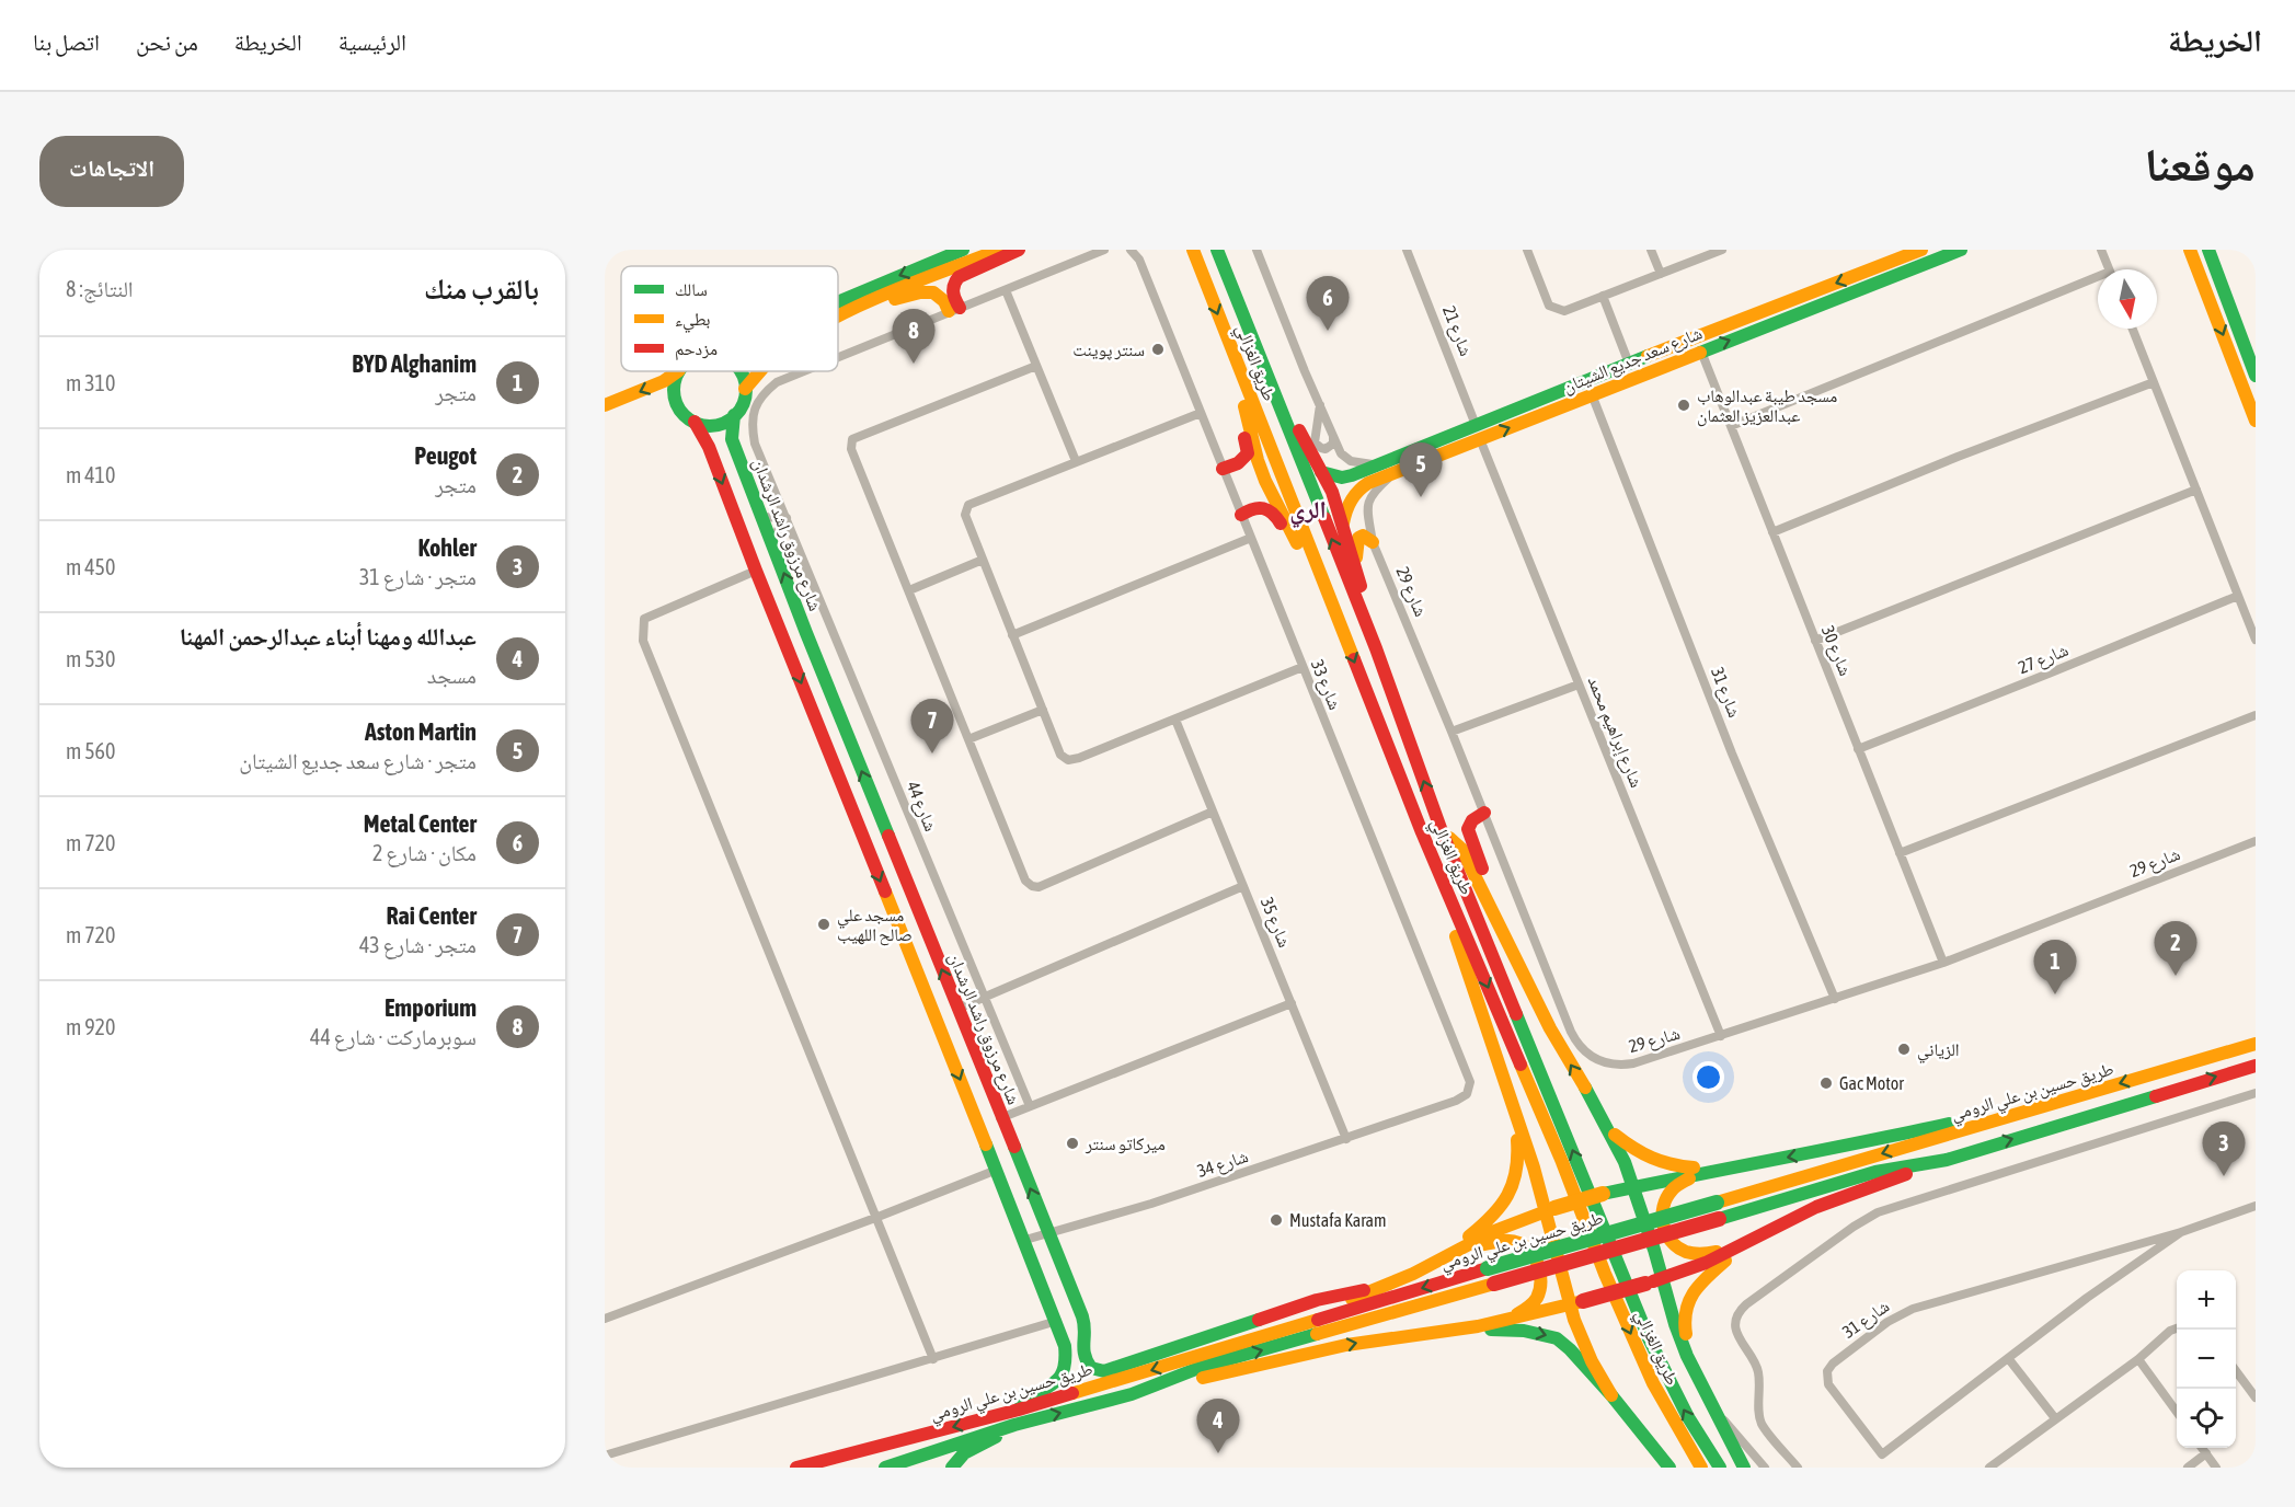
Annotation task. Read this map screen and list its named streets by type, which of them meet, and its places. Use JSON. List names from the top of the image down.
{
  "streets": {
    "main road": [
      "شارع سعد جديع الشيتان",
      "طريق الغزالي",
      "شارع مرزوق راشد الرشدان",
      "طريق حسين بن علي الرومي"
    ],
    "street": [
      "شارع 21",
      "شارع 29",
      "شارع 30",
      "شارع 27",
      "شارع 33",
      "شارع 31",
      "شارع إبراهيم محمد",
      "شارع 44",
      "شارع 35",
      "شارع 34"
    ]
  },
  "crossings": [
    ["شارع 21", "شارع سعد جديع الشيتان"],
    ["شارع 21", "شارع إبراهيم محمد"],
    ["شارع سعد جديع الشيتان", "شارع 29"],
    ["شارع سعد جديع الشيتان", "شارع 30"],
    ["شارع سعد جديع الشيتان", "شارع 31"],
    ["شارع سعد جديع الشيتان", "شارع إبراهيم محمد"],
    ["شارع مرزوق راشد الرشدان", "شارع 34"],
    ["شارع 29", "شارع 30"],
    ["شارع 29", "شارع 31"],
    ["شارع 29", "شارع إبراهيم محمد"],
    ["شارع 30", "شارع 27"],
    ["شارع 33", "شارع 34"],
    ["شارع 35", "شارع 34"]
  ],
  "districts": ["الري"],
  "places": [
    "سنتر پوينت",
    "مسجد طيبة عبدالوهاب عبدالعزيز العثمان",
    "مسجد علي صالح اللهيب",
    "الزياني",
    "Gac Motor",
    "ميركاتو سنتر",
    "Mustafa Karam"
  ],
  "legend": ["سالك", "بطيء", "مزدحم"],
  "north": "bottom",
  "page": {
    "header": "الخريطة",
    "nav": [
      "الرئيسية",
      "الخريطة",
      "من نحن",
      "اتصل بنا"
    ],
    "title": "موقعنا",
    "buttons": "الاتجاهات",
    "heading": ["بالقرب منك", "النتائج: 8"],
    "pins": [
      "6",
      "8",
      "5",
      "7",
      "2",
      "1",
      "3",
      "4"
    ],
    "list": [
      {
        "mark": "1",
        "name": "BYD Alghanim",
        "note": "متجر",
        "value": "310 m"
      },
      {
        "mark": "2",
        "name": "Peugot",
        "note": "متجر",
        "value": "410 m"
      },
      {
        "mark": "3",
        "name": "Kohler",
        "note": "متجر · شارع 31",
        "value": "450 m"
      },
      {
        "mark": "4",
        "name": "عبدالله ومهنا أبناء عبدالرحمن المهنا",
        "note": "مسجد",
        "value": "530 m"
      },
      {
        "mark": "5",
        "name": "Aston Martin",
        "note": "متجر · شارع سعد جديع الشيتان",
        "value": "560 m"
      },
      {
        "mark": "6",
        "name": "Metal Center",
        "note": "مكان · شارع 2",
        "value": "720 m"
      },
      {
        "mark": "7",
        "name": "Rai Center",
        "note": "متجر · شارع 43",
        "value": "720 m"
      },
      {
        "mark": "8",
        "name": "Emporium",
        "note": "سوبرماركت · شارع 44",
        "value": "920 m"
      }
    ],
    "map_buttons": ["+", "−"]
  }
}
